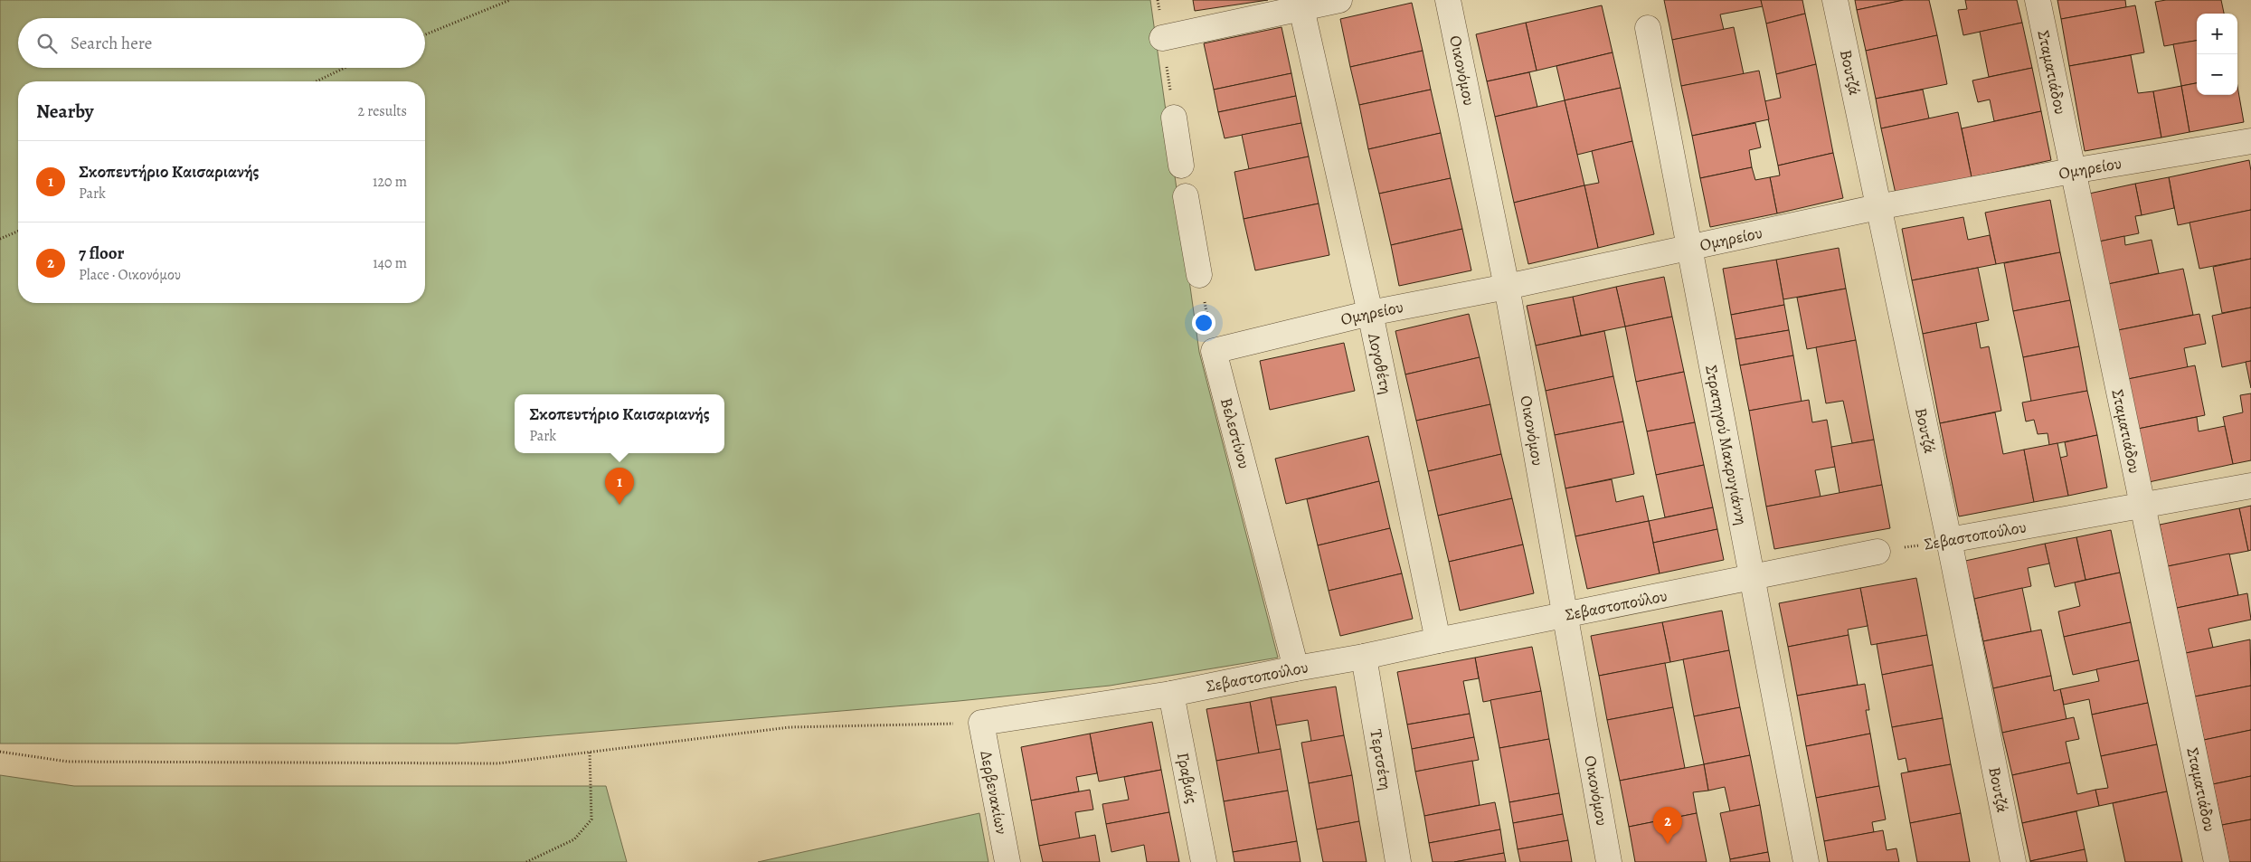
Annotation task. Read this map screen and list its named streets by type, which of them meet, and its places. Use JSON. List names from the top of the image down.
{
  "streets": {
    "street": [
      "Οικονόμου",
      "Βουτζά",
      "Σταματιάδου",
      "Ομηρείου",
      "Λογοθέτη",
      "Βελεστίνου",
      "Στρατηγού Μακρυγιάννη",
      "Σεβαστοπούλου",
      "Τερτσέτη",
      "Γραβιάς",
      "Δερβενακίων"
    ]
  },
  "crossings": [
    ["Οικονόμου", "Ομηρείου"],
    ["Οικονόμου", "Σεβαστοπούλου"],
    ["Βουτζά", "Ομηρείου"],
    ["Βουτζά", "Σεβαστοπούλου"],
    ["Σταματιάδου", "Ομηρείου"],
    ["Σταματιάδου", "Σεβαστοπούλου"],
    ["Ομηρείου", "Λογοθέτη"],
    ["Ομηρείου", "Βελεστίνου"],
    ["Ομηρείου", "Στρατηγού Μακρυγιάννη"],
    ["Λογοθέτη", "Σεβαστοπούλου"],
    ["Βελεστίνου", "Σεβαστοπούλου"],
    ["Στρατηγού Μακρυγιάννη", "Σεβαστοπούλου"],
    ["Σεβαστοπούλου", "Τερτσέτη"],
    ["Σεβαστοπούλου", "Γραβιάς"],
    ["Σεβαστοπούλου", "Δερβενακίων"]
  ],
  "page": {
    "map_buttons": ["+", "−"],
    "search": "Search here",
    "heading": ["Nearby", "2 results"],
    "list": [
      {
        "mark": "1",
        "name": "Σκοπευτήριο Καισαριανής",
        "note": "Park",
        "value": "120 m"
      },
      {
        "mark": "2",
        "name": "7 floor",
        "note": "Place · Οικονόμου",
        "value": "140 m"
      }
    ],
    "popup": ["Σκοπευτήριο Καισαριανής", "Park"],
    "pins": ["1", "2"]
  }
}
